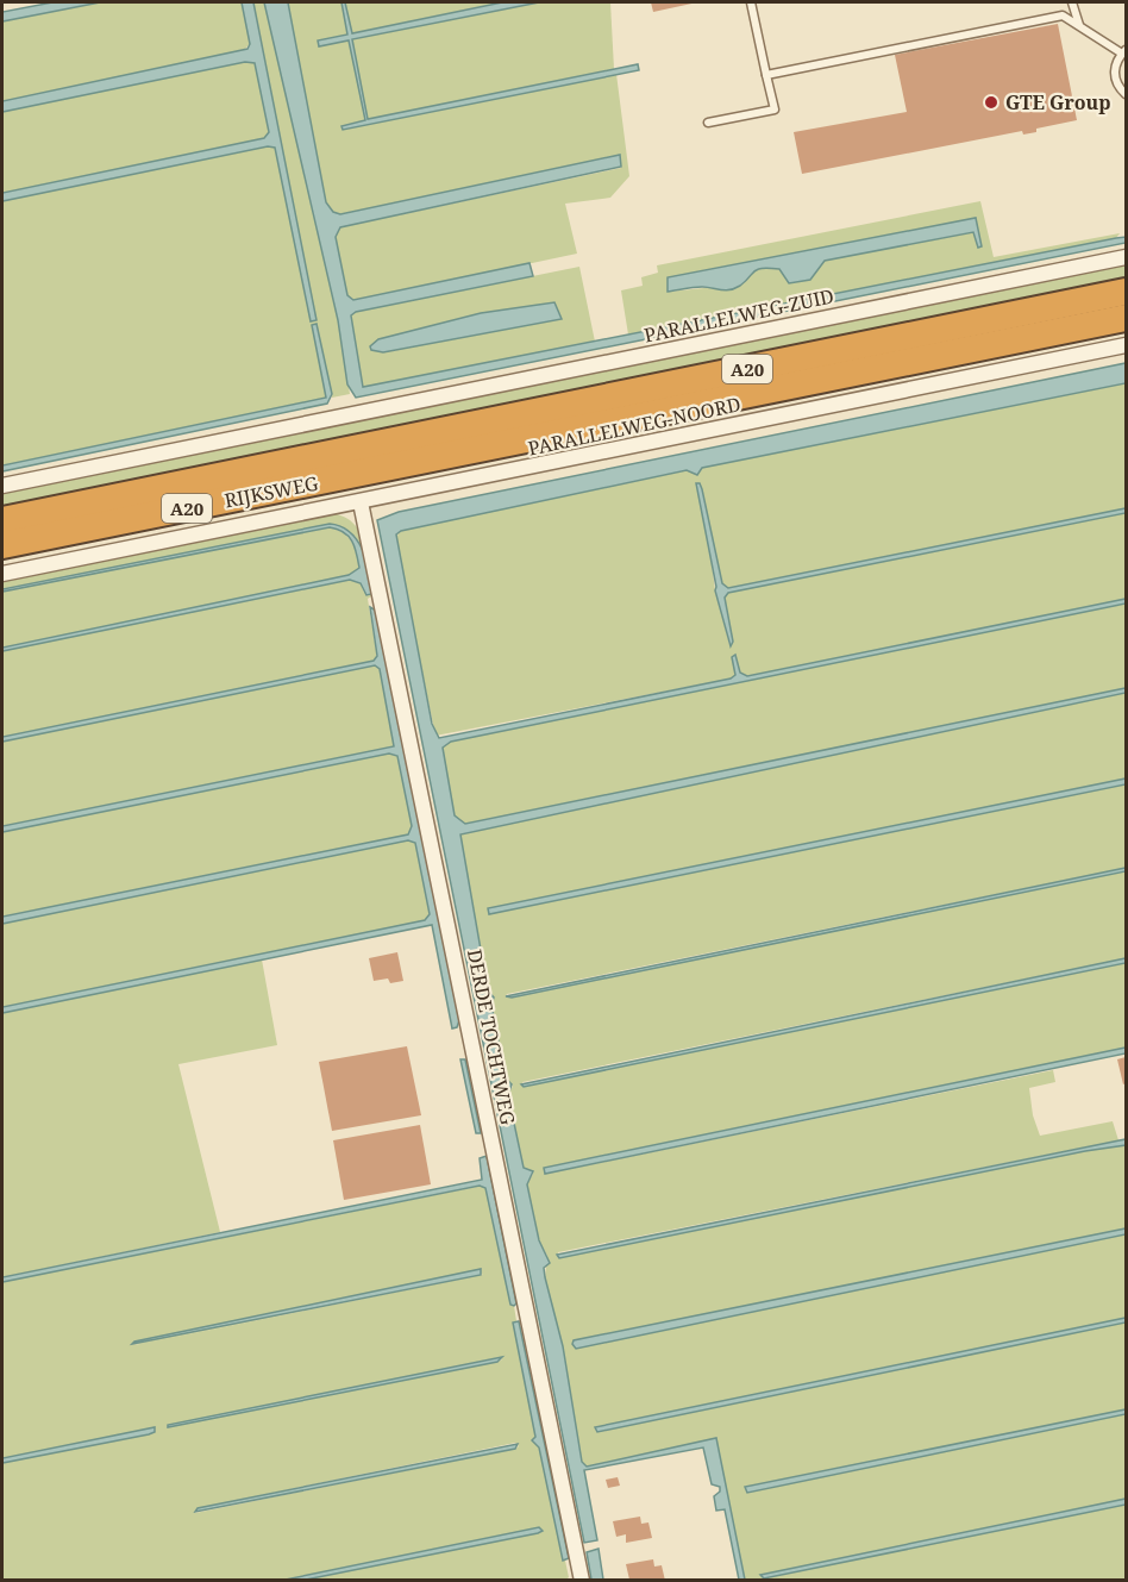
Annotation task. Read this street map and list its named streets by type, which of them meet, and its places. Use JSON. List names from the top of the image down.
{
  "streets": {
    "highway": ["A20", "RIJKSWEG"],
    "street": ["PARALLELWEG-ZUID", "PARALLELWEG-NOORD", "DERDE TOCHTWEG"]
  },
  "crossings": [
    ["A20", "RIJKSWEG"],
    ["PARALLELWEG-NOORD", "RIJKSWEG"],
    ["PARALLELWEG-NOORD", "DERDE TOCHTWEG"],
    ["RIJKSWEG", "DERDE TOCHTWEG"]
  ],
  "places": ["GTE Group"]
}
